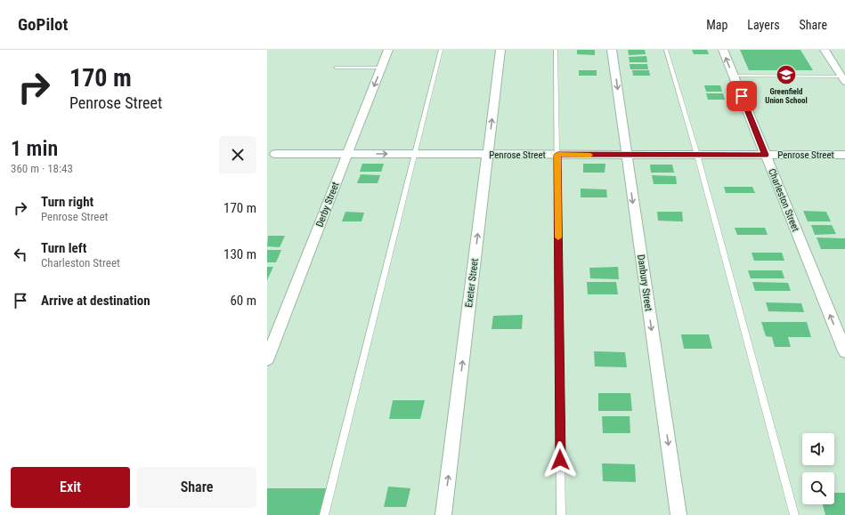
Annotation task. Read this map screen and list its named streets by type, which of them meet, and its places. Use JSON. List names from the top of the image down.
{
  "streets": {
    "street": [
      "Penrose Street",
      "Charleston Street",
      "Derby Street",
      "Exeter Street",
      "Danbury Street"
    ]
  },
  "crossings": [
    ["Penrose Street", "Charleston Street"],
    ["Penrose Street", "Derby Street"],
    ["Penrose Street", "Exeter Street"],
    ["Penrose Street", "Danbury Street"]
  ],
  "one_way": ["Charleston Street", "Exeter Street", "Danbury Street"],
  "places": {
    "school or university": ["Greenfield Union School"]
  },
  "page": {
    "header": "GoPilot",
    "nav": ["Map", "Layers", "Share"],
    "turn": ["170 m", "Penrose Street"],
    "heading": ["1 min", "360 m · 18:43"],
    "list": [
      {
        "name": "Turn right",
        "note": "Penrose Street",
        "value": "170 m"
      },
      {
        "name": "Turn left",
        "note": "Charleston Street",
        "value": "130 m"
      },
      {
        "name": "Arrive at destination",
        "value": "60 m"
      }
    ],
    "buttons": ["Exit", "Share"]
  }
}
